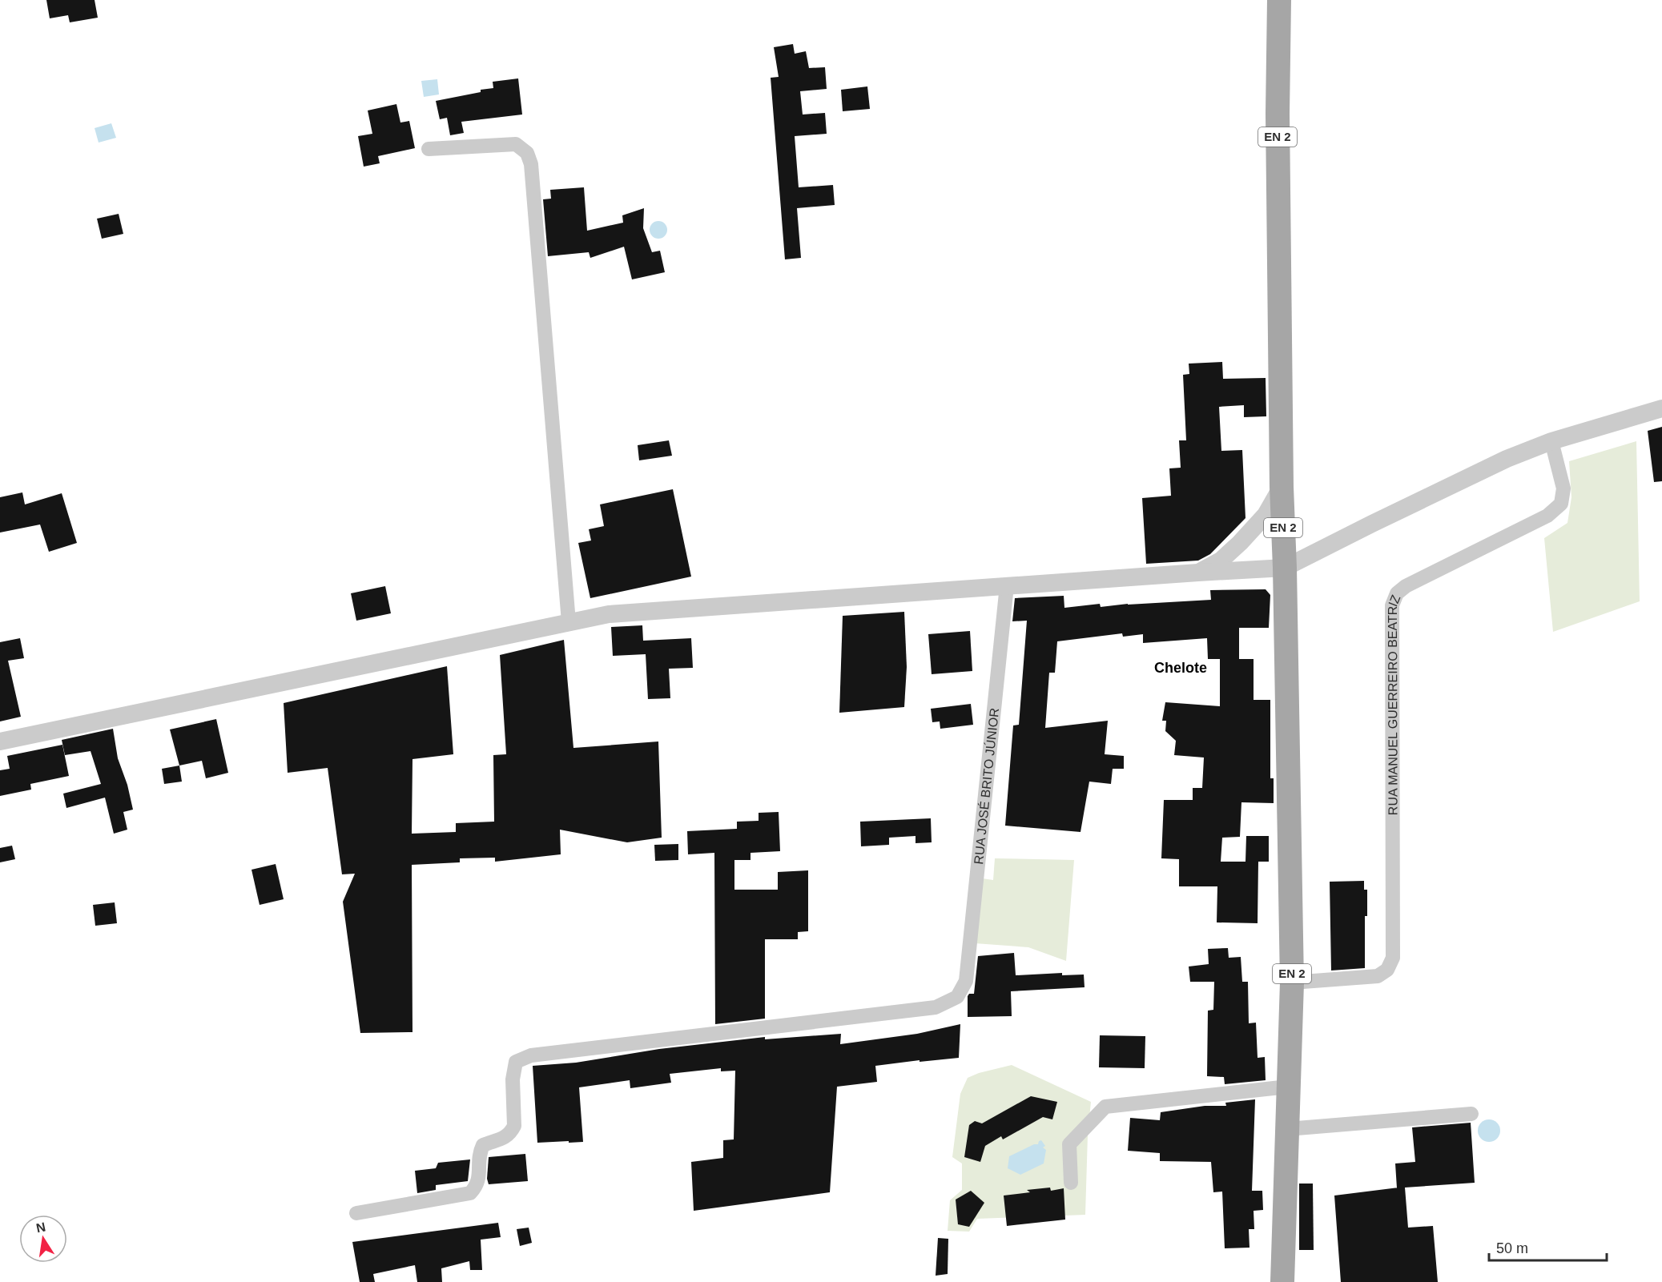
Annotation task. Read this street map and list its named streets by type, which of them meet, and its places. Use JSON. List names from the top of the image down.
{
  "streets": {
    "main road": ["EN 2"],
    "street": ["RUA MANUEL GUERREIRO BEATRIZ", "RUA JOSÉ BRITO JÚNIOR"]
  },
  "crossings": [
    ["EN 2", "RUA MANUEL GUERREIRO BEATRIZ"]
  ],
  "districts": ["Chelote"],
  "scale_bar": "50 m",
  "north": "top"
}
